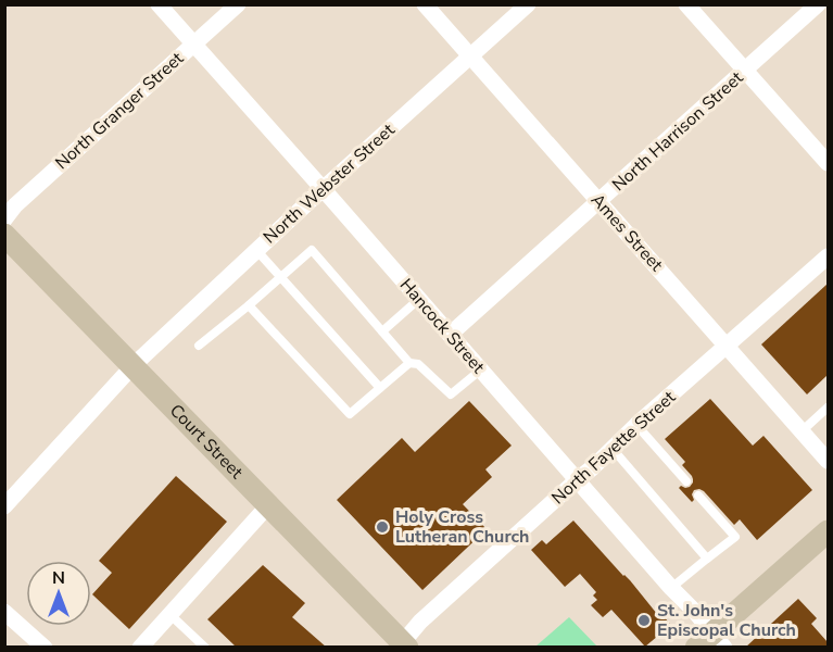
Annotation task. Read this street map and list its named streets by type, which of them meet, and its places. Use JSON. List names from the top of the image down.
{
  "streets": {
    "main road": ["Court Street"],
    "street": [
      "North Granger Street",
      "North Harrison Street",
      "North Webster Street",
      "Ames Street",
      "Hancock Street",
      "North Fayette Street"
    ]
  },
  "crossings": [
    ["North Granger Street", "Hancock Street"],
    ["North Harrison Street", "Ames Street"],
    ["North Harrison Street", "Hancock Street"],
    ["North Webster Street", "Ames Street"],
    ["North Webster Street", "Hancock Street"],
    ["North Webster Street", "Court Street"],
    ["Ames Street", "North Fayette Street"],
    ["Hancock Street", "North Fayette Street"],
    ["Court Street", "North Fayette Street"]
  ],
  "places": ["Holy Cross Lutheran Church", "St. John's Episcopal Church"],
  "north": "top"
}
